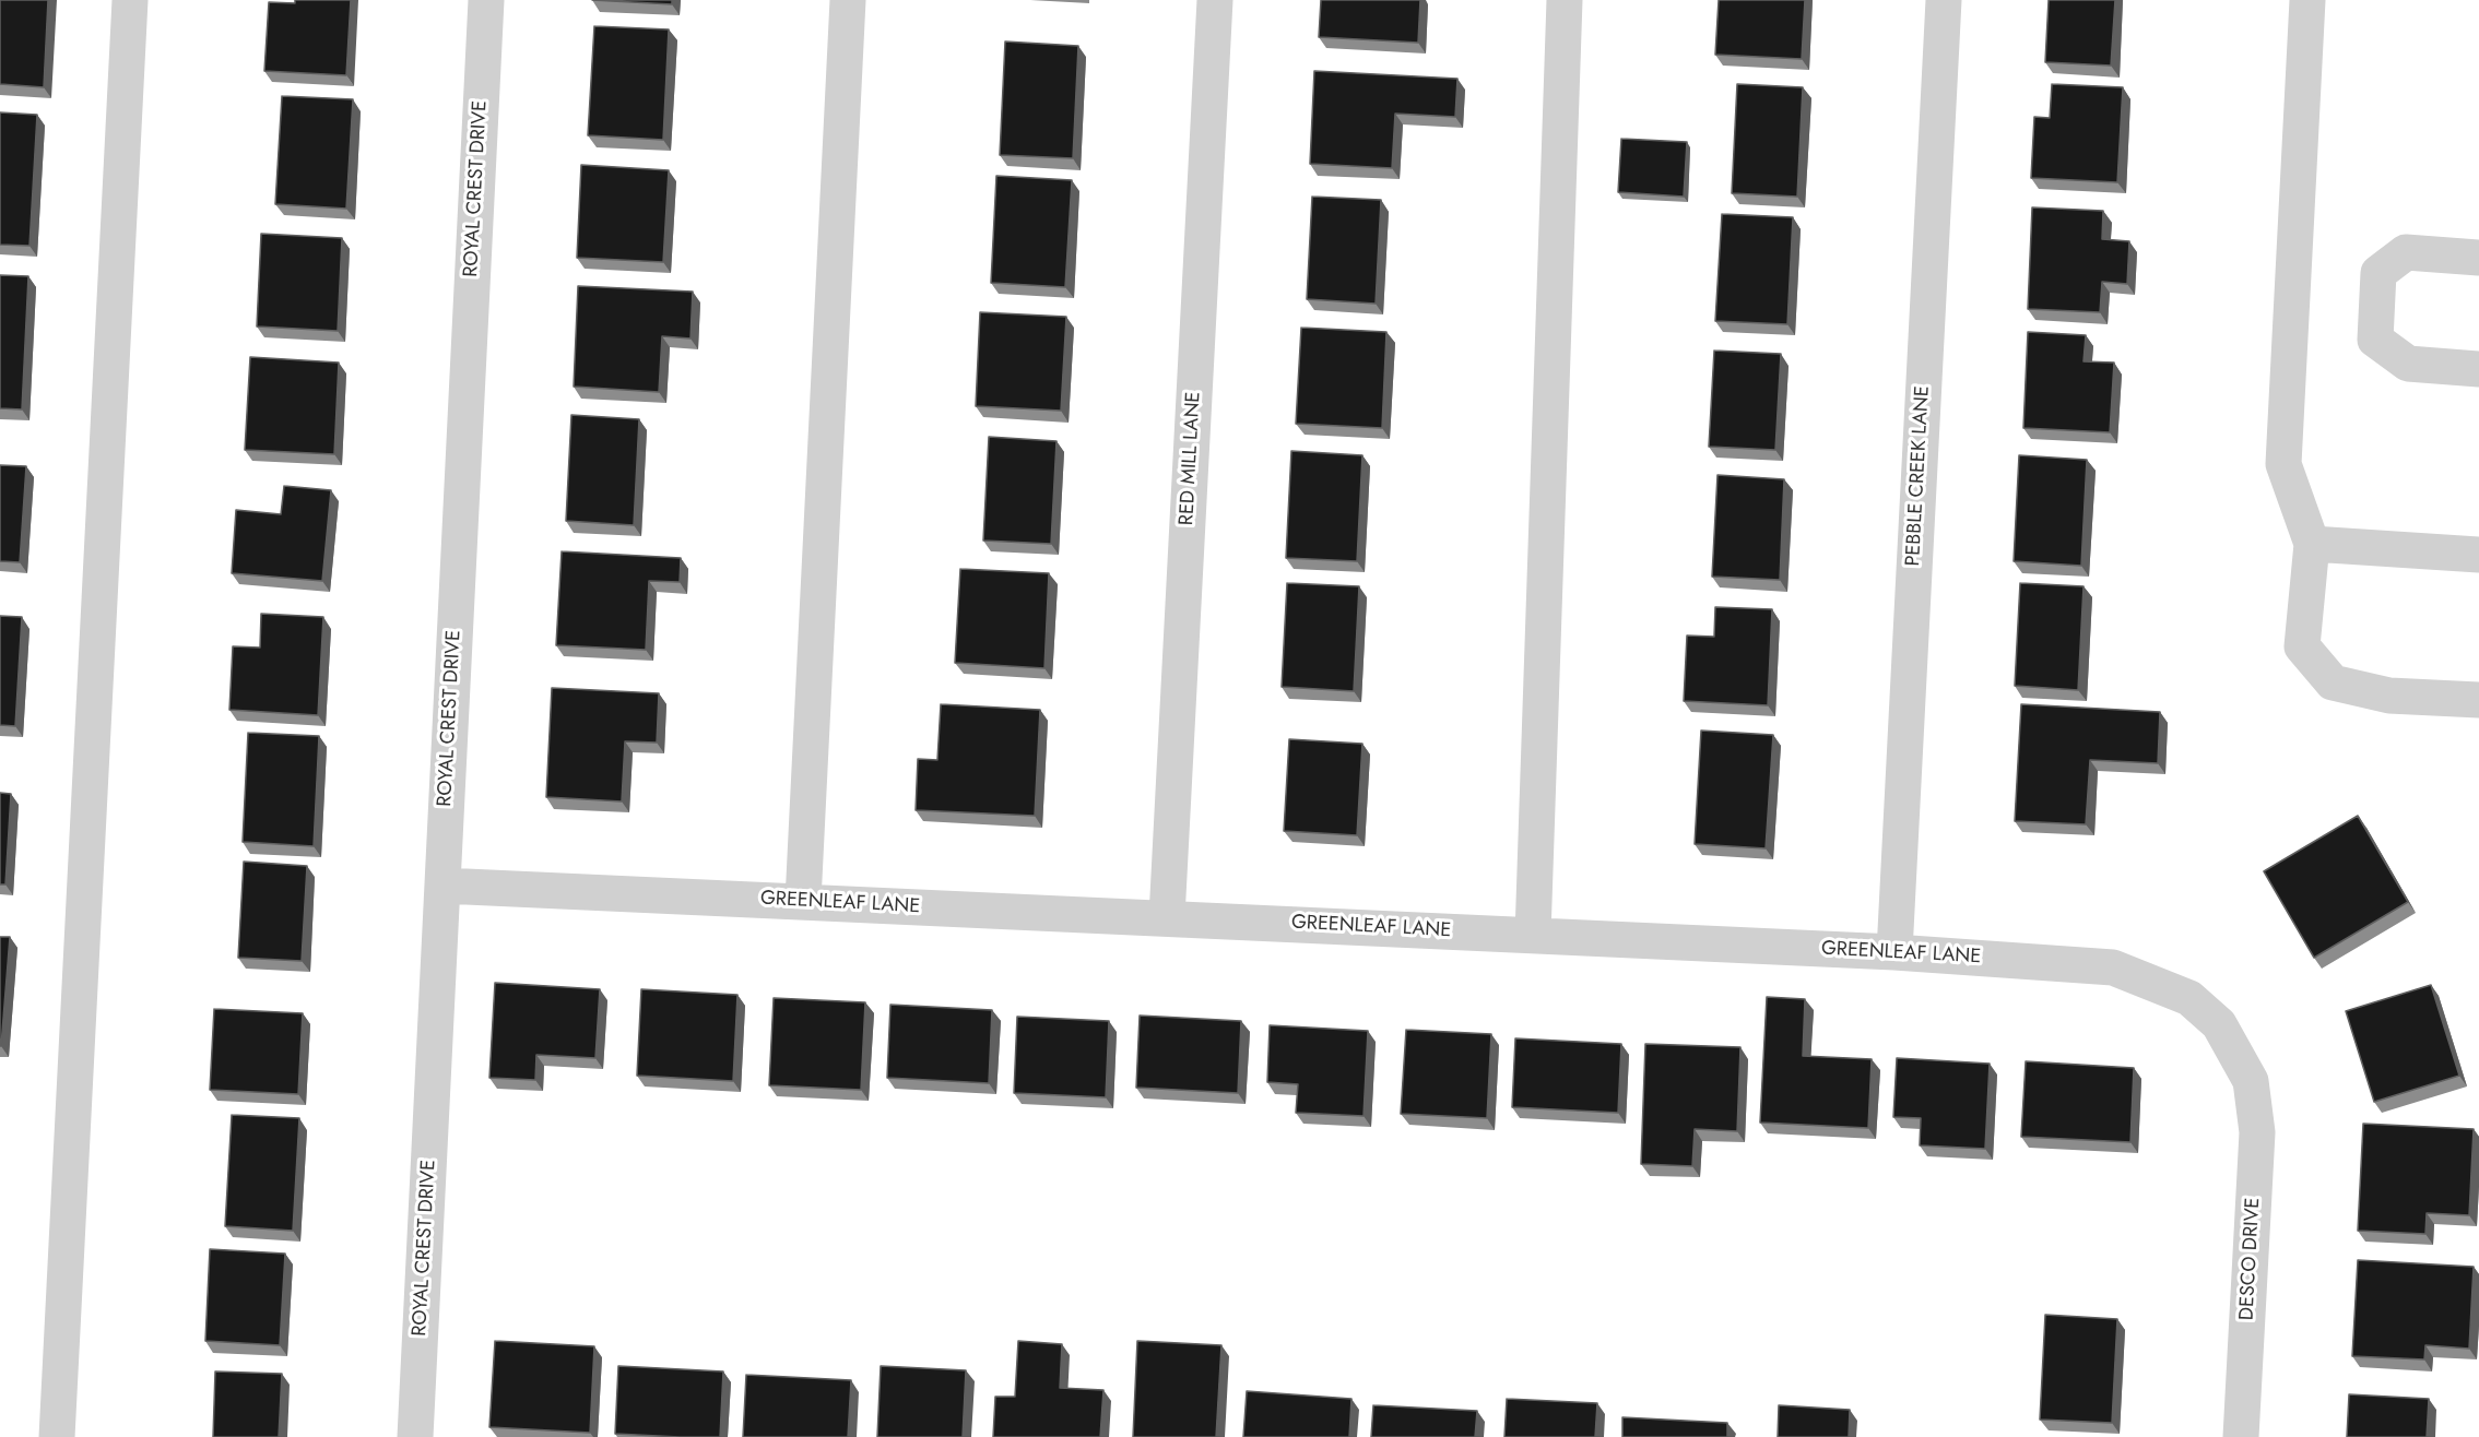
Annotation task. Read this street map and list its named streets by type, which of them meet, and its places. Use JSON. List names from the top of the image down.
{
  "streets": {
    "street": [
      "ROYAL CREST DRIVE",
      "RED MILL LANE",
      "PEBBLE CREEK LANE",
      "GREENLEAF LANE",
      "DESCO DRIVE"
    ]
  },
  "crossings": [
    ["ROYAL CREST DRIVE", "GREENLEAF LANE"],
    ["RED MILL LANE", "GREENLEAF LANE"],
    ["PEBBLE CREEK LANE", "GREENLEAF LANE"],
    ["GREENLEAF LANE", "DESCO DRIVE"]
  ]
}
